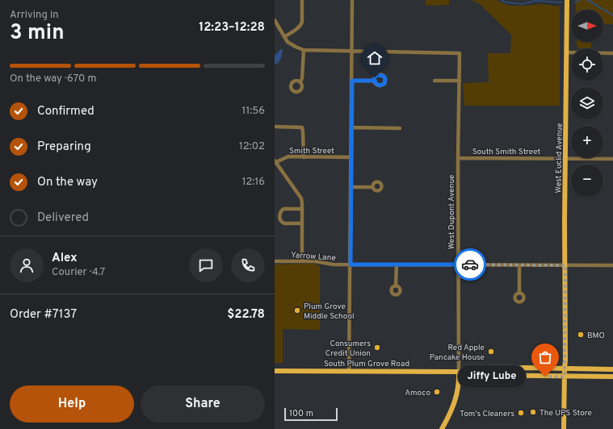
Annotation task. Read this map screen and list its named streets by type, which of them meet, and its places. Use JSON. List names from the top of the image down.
{
  "streets": {
    "main road": ["West Euclid Avenue", "South Plum Grove Road"],
    "street": [
      "Smith Street",
      "South Smith Street",
      "West Dupont Avenue",
      "Yarrow Lane"
    ]
  },
  "crossings": [
    ["South Smith Street", "West Euclid Avenue"],
    ["South Smith Street", "West Dupont Avenue"],
    ["West Euclid Avenue", "Yarrow Lane"],
    ["West Euclid Avenue", "South Plum Grove Road"],
    ["West Dupont Avenue", "Yarrow Lane"],
    ["West Dupont Avenue", "South Plum Grove Road"]
  ],
  "places": [
    "Plum Grove Middle School",
    "BMO",
    "Consumers Credit Union",
    "Red Apple Pancake House",
    "Jiffy Lube",
    "Amoco",
    "The UPS Store",
    "Tom's Cleaners"
  ],
  "scale_bar": "100 m",
  "north": "right",
  "page": {
    "heading": ["3 min", "Arriving in", "12:23–12:28"],
    "panel": [
      "Alex",
      "Courier · 4.7",
      "Order #7137",
      "$22.78"
    ],
    "map_buttons": ["+", "−"],
    "bar": "On the way · 670 m",
    "list": [
      ["Confirmed", "11:56"],
      ["Preparing", "12:02"],
      ["On the way", "12:16"],
      "Delivered"
    ],
    "bubble": "Jiffy Lube",
    "buttons": ["Help", "Share"],
    "scale": "100 m"
  }
}
